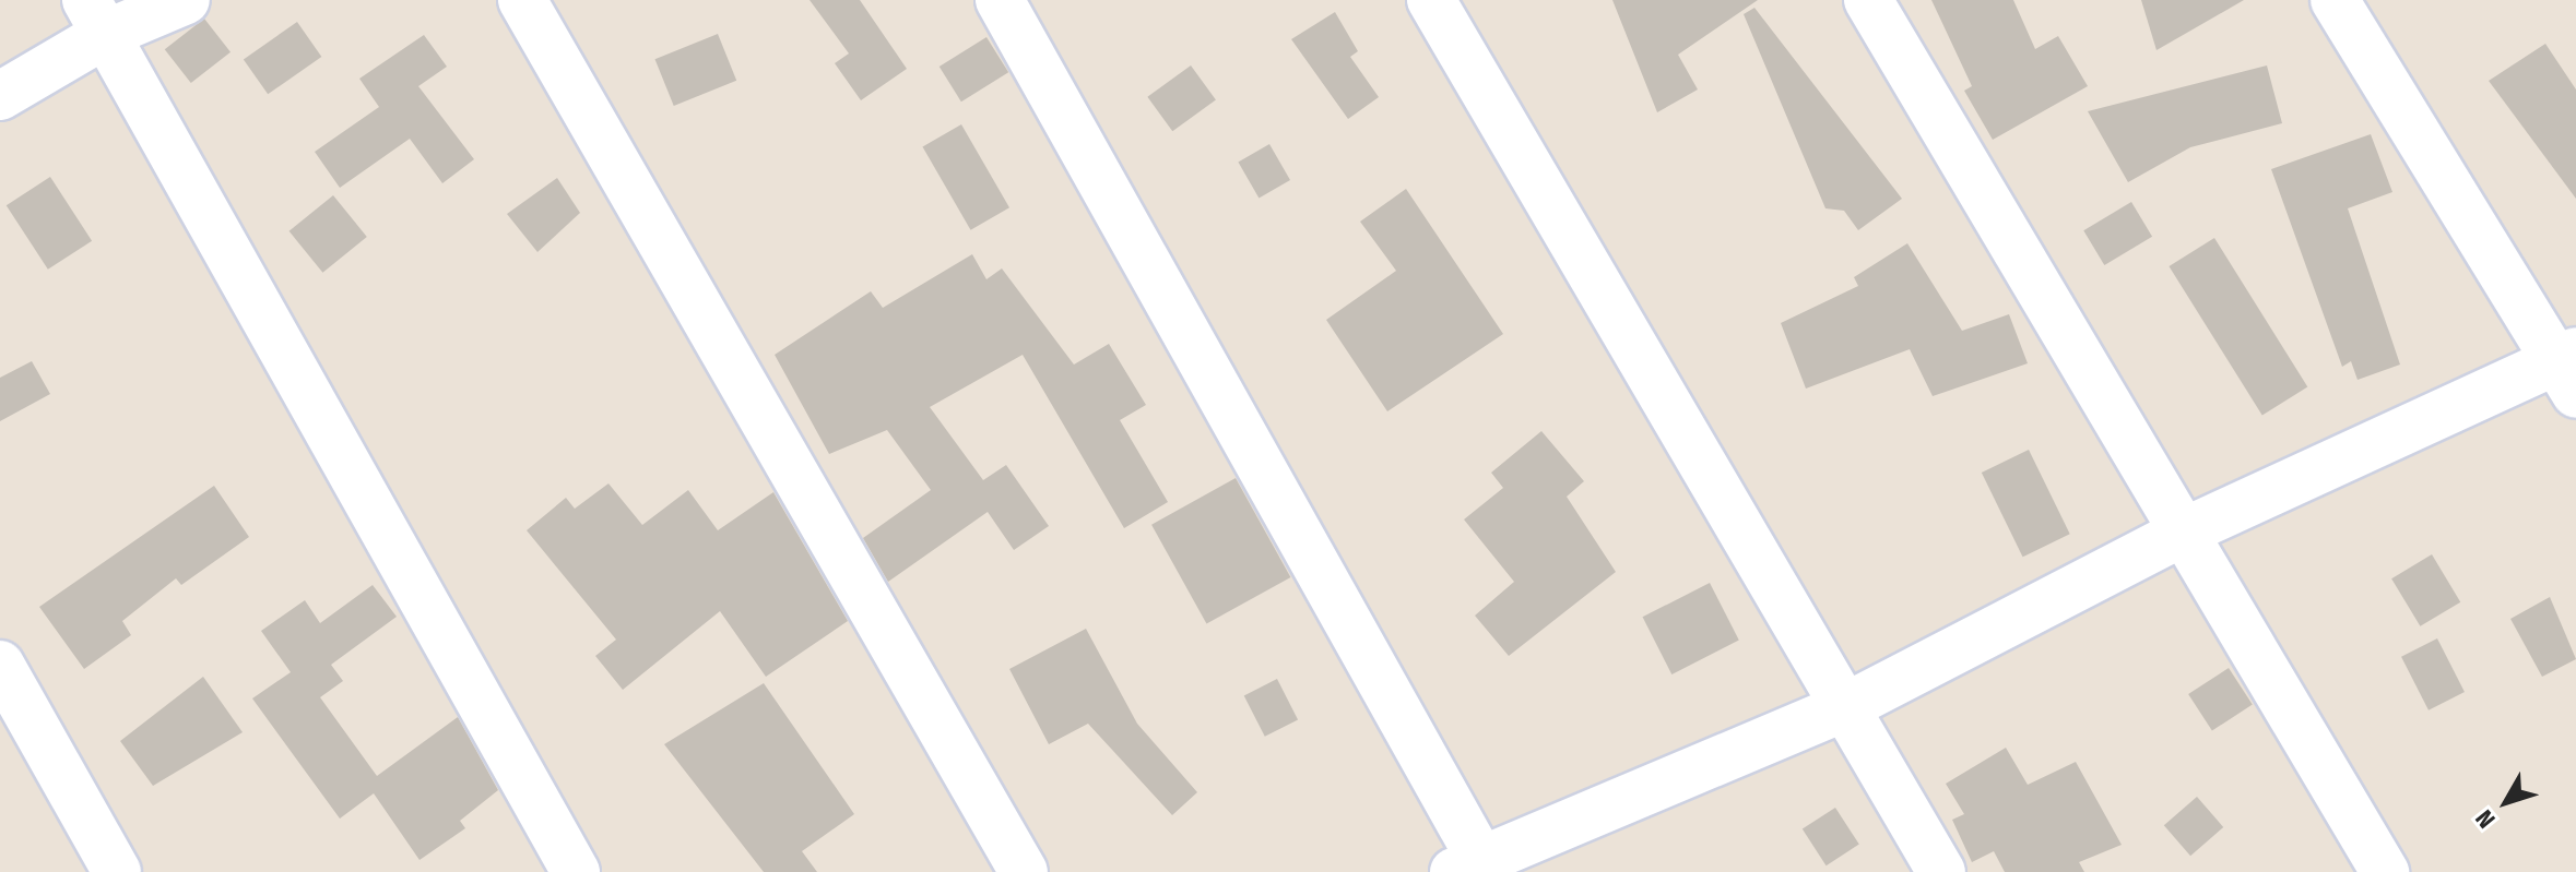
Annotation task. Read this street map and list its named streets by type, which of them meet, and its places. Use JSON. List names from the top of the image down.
{
  "north": "bottom left"
}
